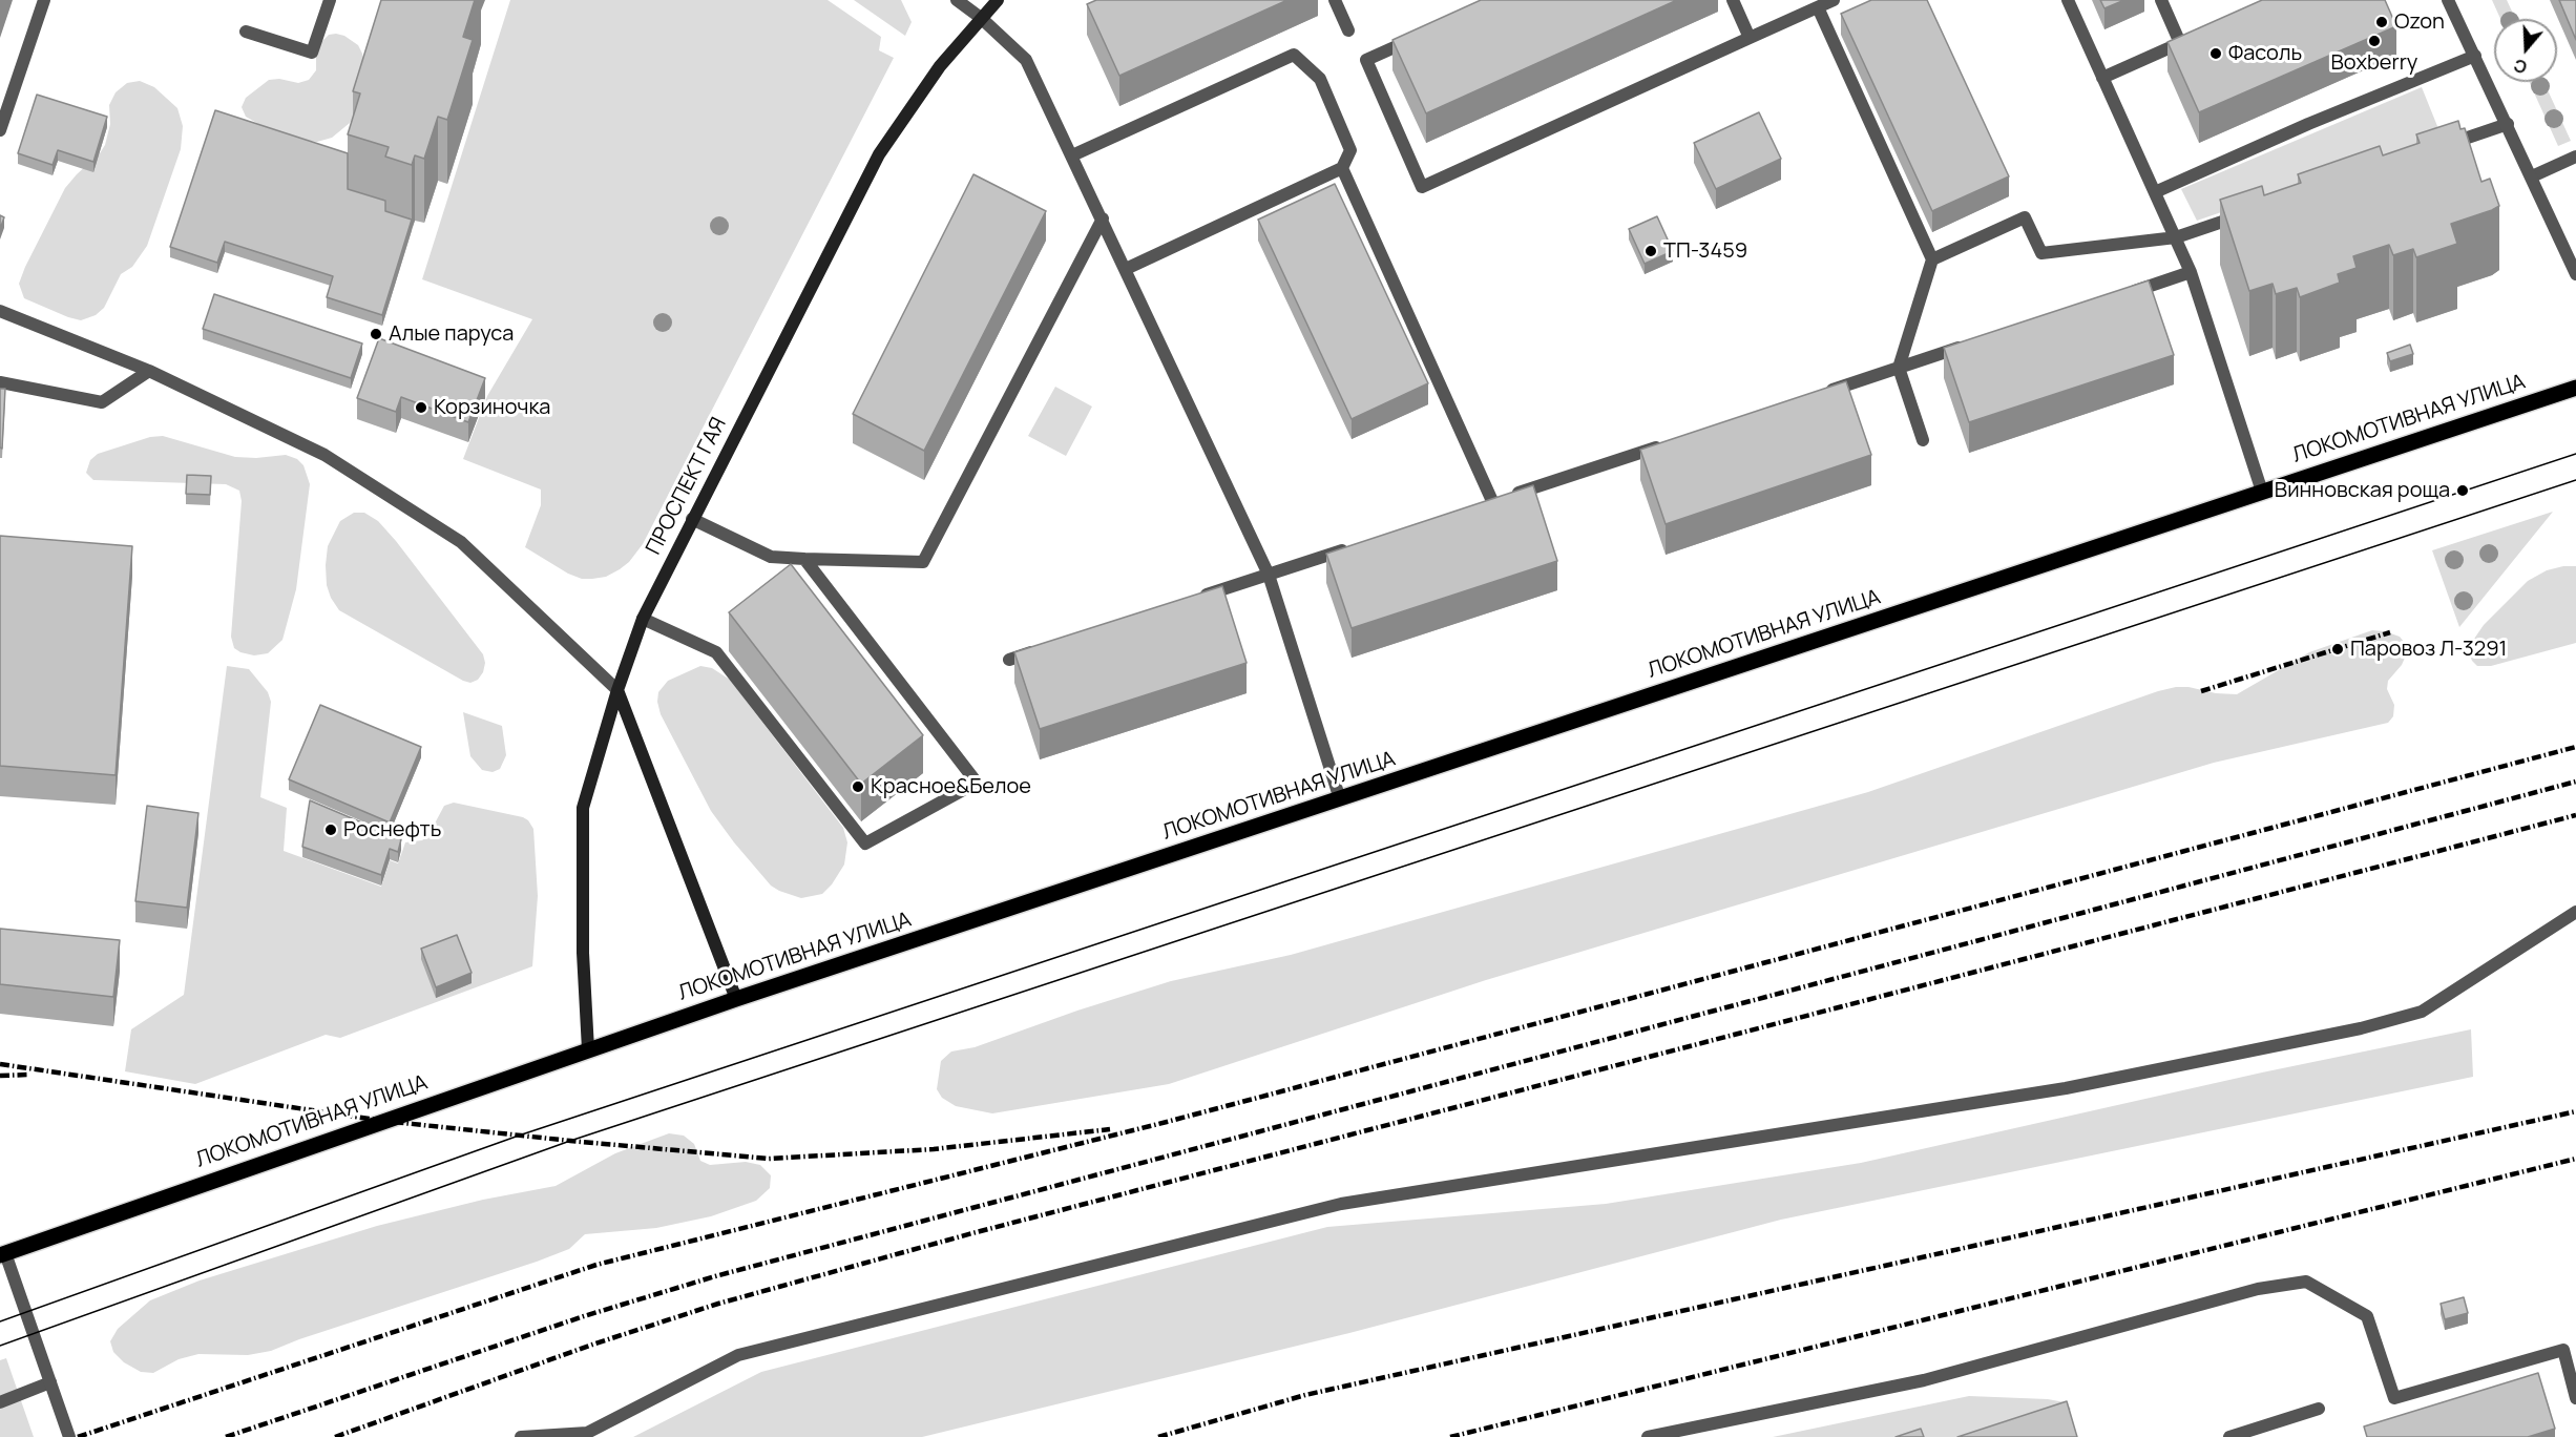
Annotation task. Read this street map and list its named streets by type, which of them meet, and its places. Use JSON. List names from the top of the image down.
{
  "streets": {
    "main road": ["ЛОКОМОТИВНАЯ УЛИЦА", "ПРОСПЕКТ ГАЯ"]
  },
  "crossings": [
    ["ЛОКОМОТИВНАЯ УЛИЦА", "ПРОСПЕКТ ГАЯ"]
  ],
  "places": [
    "Ozon",
    "Boxberry",
    "Фасоль",
    "ТП-3459",
    "Алые паруса",
    "Корзиночка",
    "Винновская роща",
    "Паровоз Л-3291",
    "Красное&Белое",
    "Роснефть"
  ],
  "north": "bottom"
}
